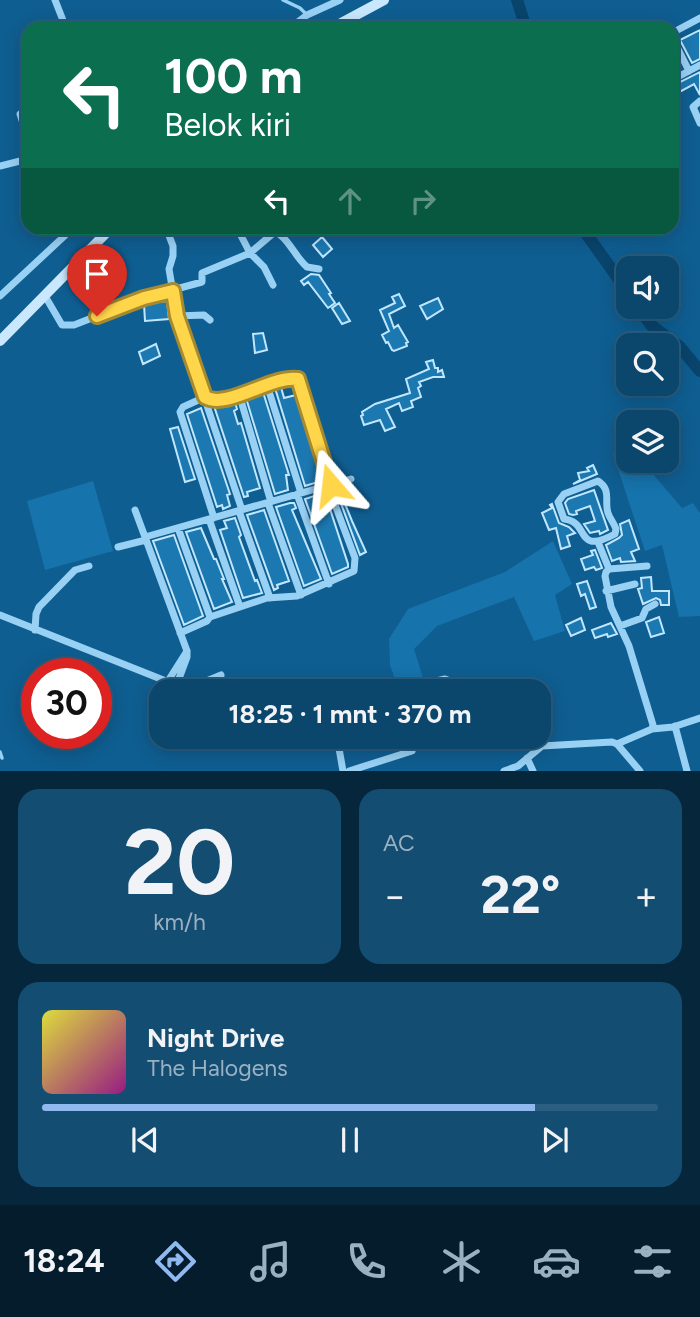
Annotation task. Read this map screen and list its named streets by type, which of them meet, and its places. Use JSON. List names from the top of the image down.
{
  "page": {
    "turn": ["100 m", "Belok kiri"],
    "limit": "30",
    "trip": "18:25 · 1 mnt · 370 m",
    "tile": [
      ["20", "km/h"],
      "AC"
    ],
    "heat": ["−", "22°", "+"],
    "song": ["Night Drive", "The Halogens"],
    "tabs": "18:24"
  }
}
